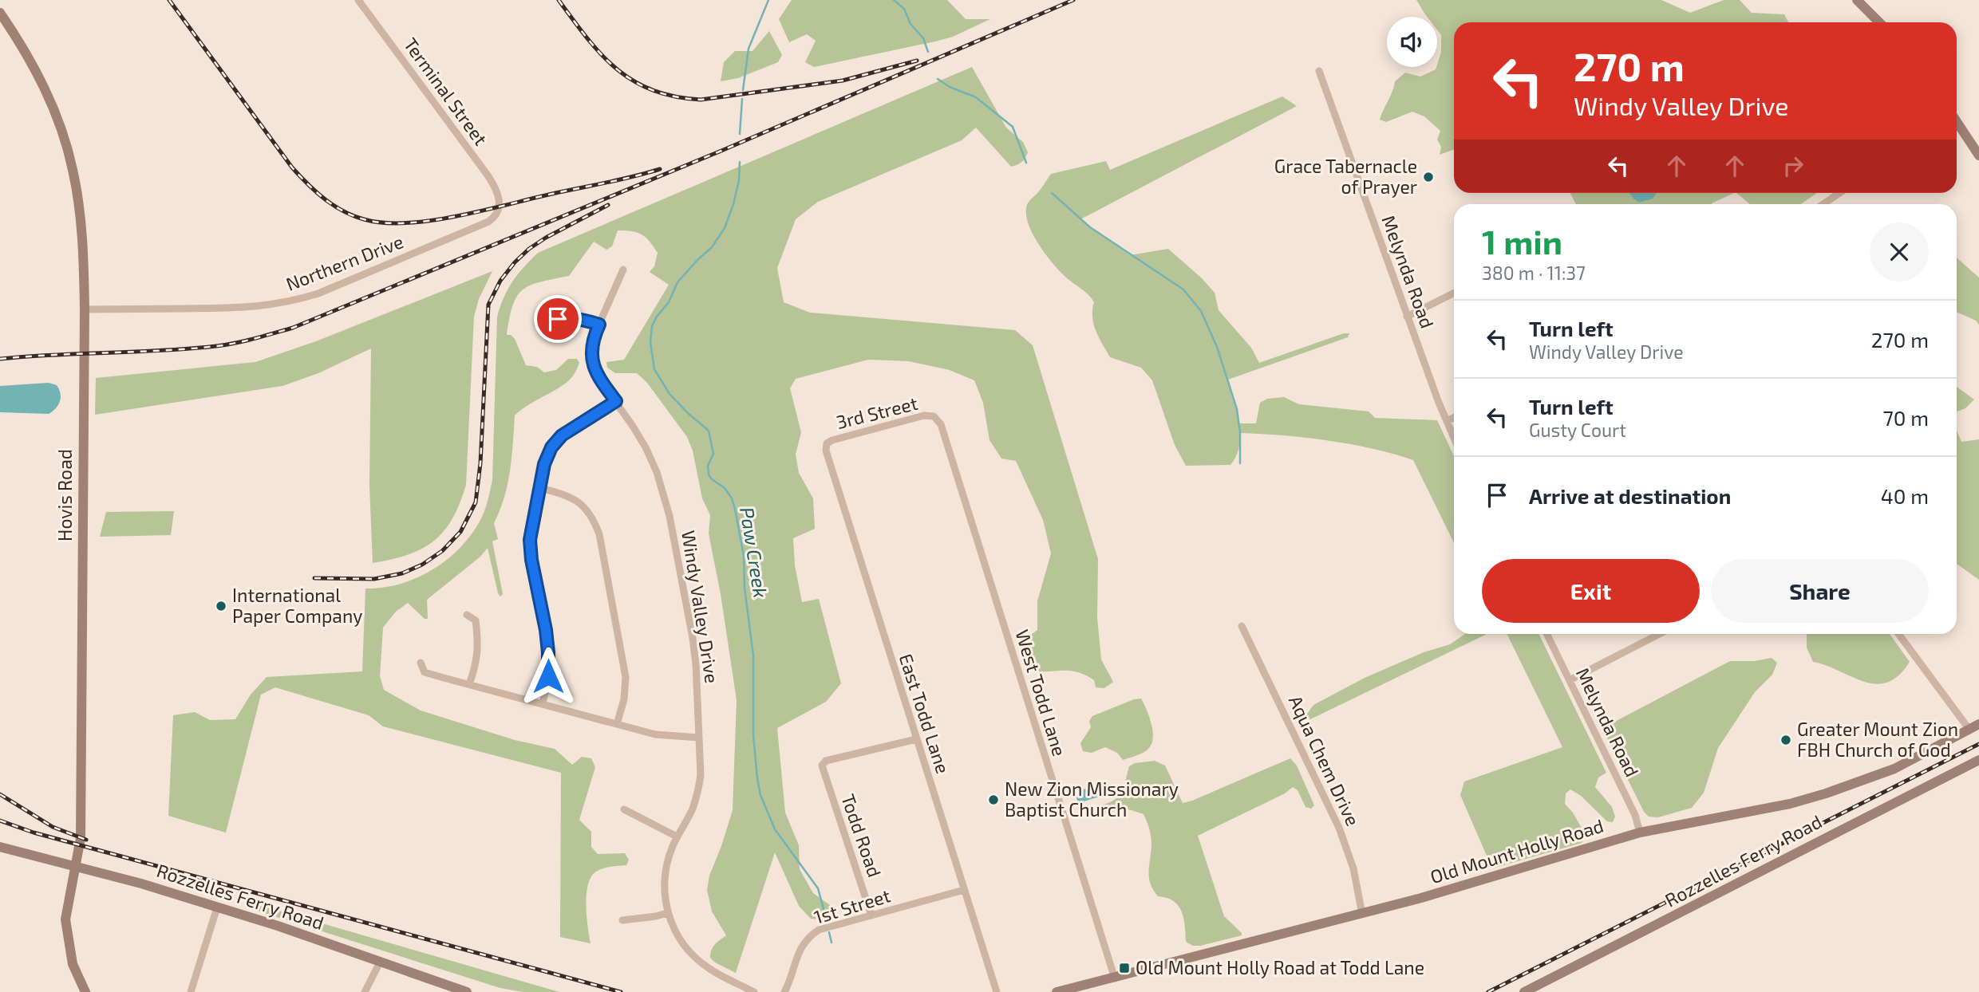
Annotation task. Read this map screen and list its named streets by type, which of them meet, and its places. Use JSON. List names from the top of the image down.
{
  "streets": {
    "street": [
      "Terminal Street",
      "Northern Drive",
      "Melynda Road",
      "3rd Street",
      "Hovis Road",
      "Windy Valley Drive",
      "West Todd Lane",
      "East Todd Lane",
      "Aqua Chem Drive",
      "Todd Road",
      "Old Mount Holly Road",
      "Rozzelles Ferry Road",
      "1st Street"
    ]
  },
  "crossings": [
    ["Terminal Street", "Northern Drive"],
    ["Northern Drive", "Hovis Road"],
    ["Melynda Road", "Old Mount Holly Road"],
    ["3rd Street", "West Todd Lane"],
    ["3rd Street", "East Todd Lane"],
    ["Hovis Road", "Rozzelles Ferry Road"],
    ["West Todd Lane", "Old Mount Holly Road"],
    ["East Todd Lane", "Todd Road"],
    ["East Todd Lane", "1st Street"],
    ["Aqua Chem Drive", "Old Mount Holly Road"],
    ["Todd Road", "1st Street"]
  ],
  "water": ["Paw Creek"],
  "places": {
    "other": [
      "Grace Tabernacle of Prayer",
      "International Paper Company",
      "Greater Mount Zion FBH Church of God",
      "New Zion Missionary Baptist Church"
    ],
    "transit": ["Old Mount Holly Road at Todd Lane"]
  },
  "page": {
    "turn": ["270 m", "Windy Valley Drive"],
    "heading": ["1 min", "380 m · 11:37"],
    "list": [
      {
        "name": "Turn left",
        "note": "Windy Valley Drive",
        "value": "270 m"
      },
      {
        "name": "Turn left",
        "note": "Gusty Court",
        "value": "70 m"
      },
      {
        "name": "Arrive at destination",
        "value": "40 m"
      }
    ],
    "buttons": ["Exit", "Share"]
  }
}
